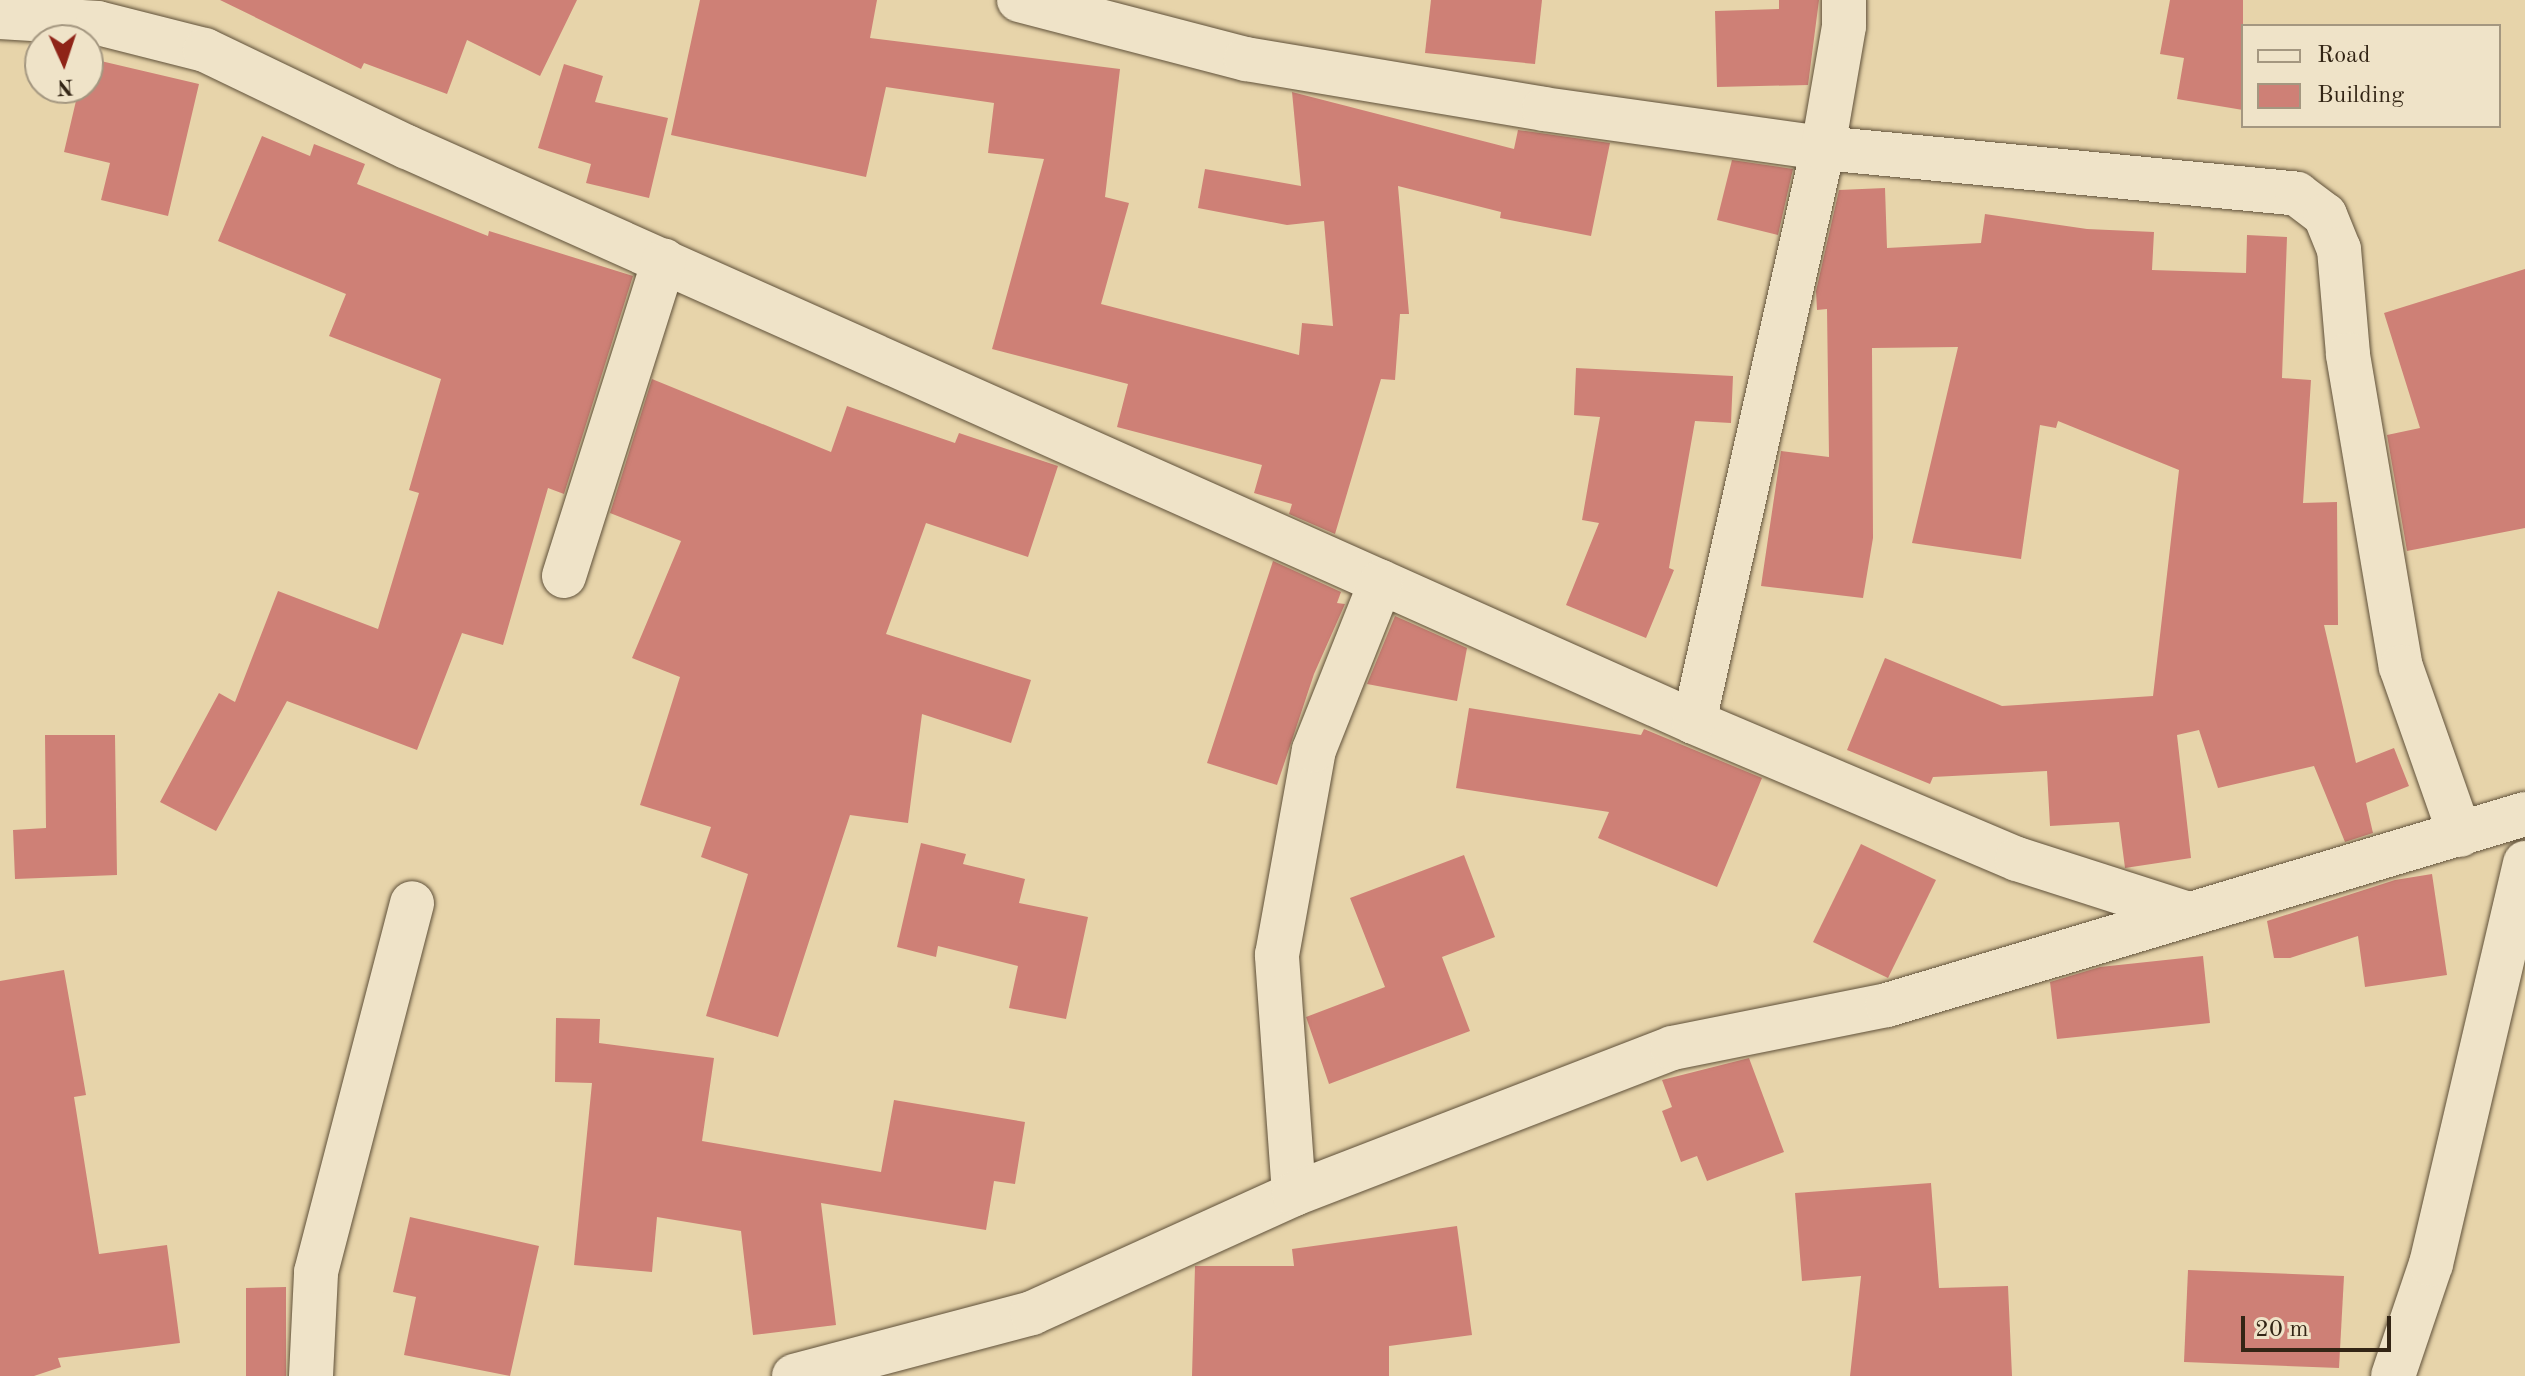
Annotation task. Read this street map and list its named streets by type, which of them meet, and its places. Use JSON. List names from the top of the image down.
{
  "legend": ["Road", "Building"],
  "scale_bar": "20 m",
  "north": "bottom"
}
